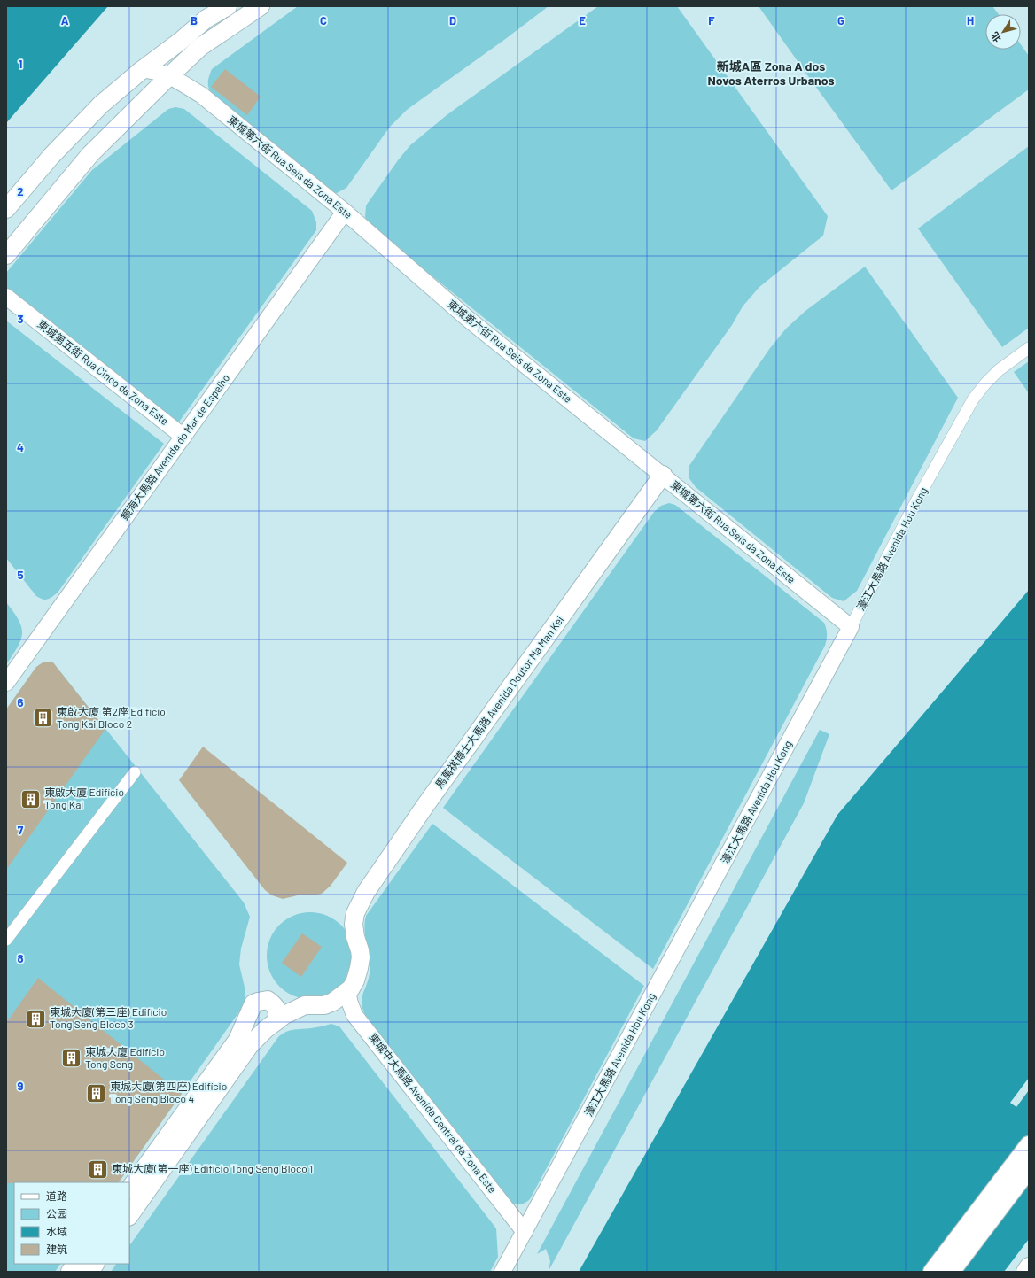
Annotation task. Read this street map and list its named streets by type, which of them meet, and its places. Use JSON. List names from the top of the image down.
{
  "streets": {
    "main road": [
      "東城第六街 Rua Seis da Zona Este",
      "東城第五街 Rua Cinco da Zona Este",
      "鏡海大馬路 Avenida do Mar de Espelho",
      "濠江大馬路 Avenida Hou Kong",
      "馬萬祺博士大馬路 Avenida Doutor Ma Man Kei",
      "東城中大馬路 Avenida Central da Zona Este"
    ]
  },
  "crossings": [
    ["東城第六街 Rua Seis da Zona Este", "鏡海大馬路 Avenida do Mar de Espelho"],
    ["東城第六街 Rua Seis da Zona Este", "濠江大馬路 Avenida Hou Kong"],
    ["東城第六街 Rua Seis da Zona Este", "馬萬祺博士大馬路 Avenida Doutor Ma Man Kei"],
    ["東城第五街 Rua Cinco da Zona Este", "鏡海大馬路 Avenida do Mar de Espelho"],
    ["濠江大馬路 Avenida Hou Kong", "東城中大馬路 Avenida Central da Zona Este"],
    ["馬萬祺博士大馬路 Avenida Doutor Ma Man Kei", "東城中大馬路 Avenida Central da Zona Este"]
  ],
  "districts": ["新城A區 Zona A dos Novos Aterros Urbanos"],
  "places": {
    "building": [
      "東啟大廈 第2座 Edifício Tong Kai Bloco 2",
      "東啟大廈 Edifício Tong Kai",
      "東城大廈(第三座) Edifício Tong Seng Bloco 3",
      "東城大廈 Edifício Tong Seng",
      "東城大廈(第四座) Edifício Tong Seng Bloco 4",
      "東城大廈(第一座) Edifício Tong Seng Bloco 1"
    ]
  },
  "legend": [
    "道路",
    "公园",
    "水域",
    "建筑"
  ],
  "north": "bottom left",
  "grid": {
    "columns": [
      "A",
      "B",
      "C",
      "D",
      "E",
      "F",
      "G",
      "H"
    ],
    "rows": [
      "1",
      "2",
      "3",
      "4",
      "5",
      "6",
      "7",
      "8",
      "9"
    ]
  }
}
